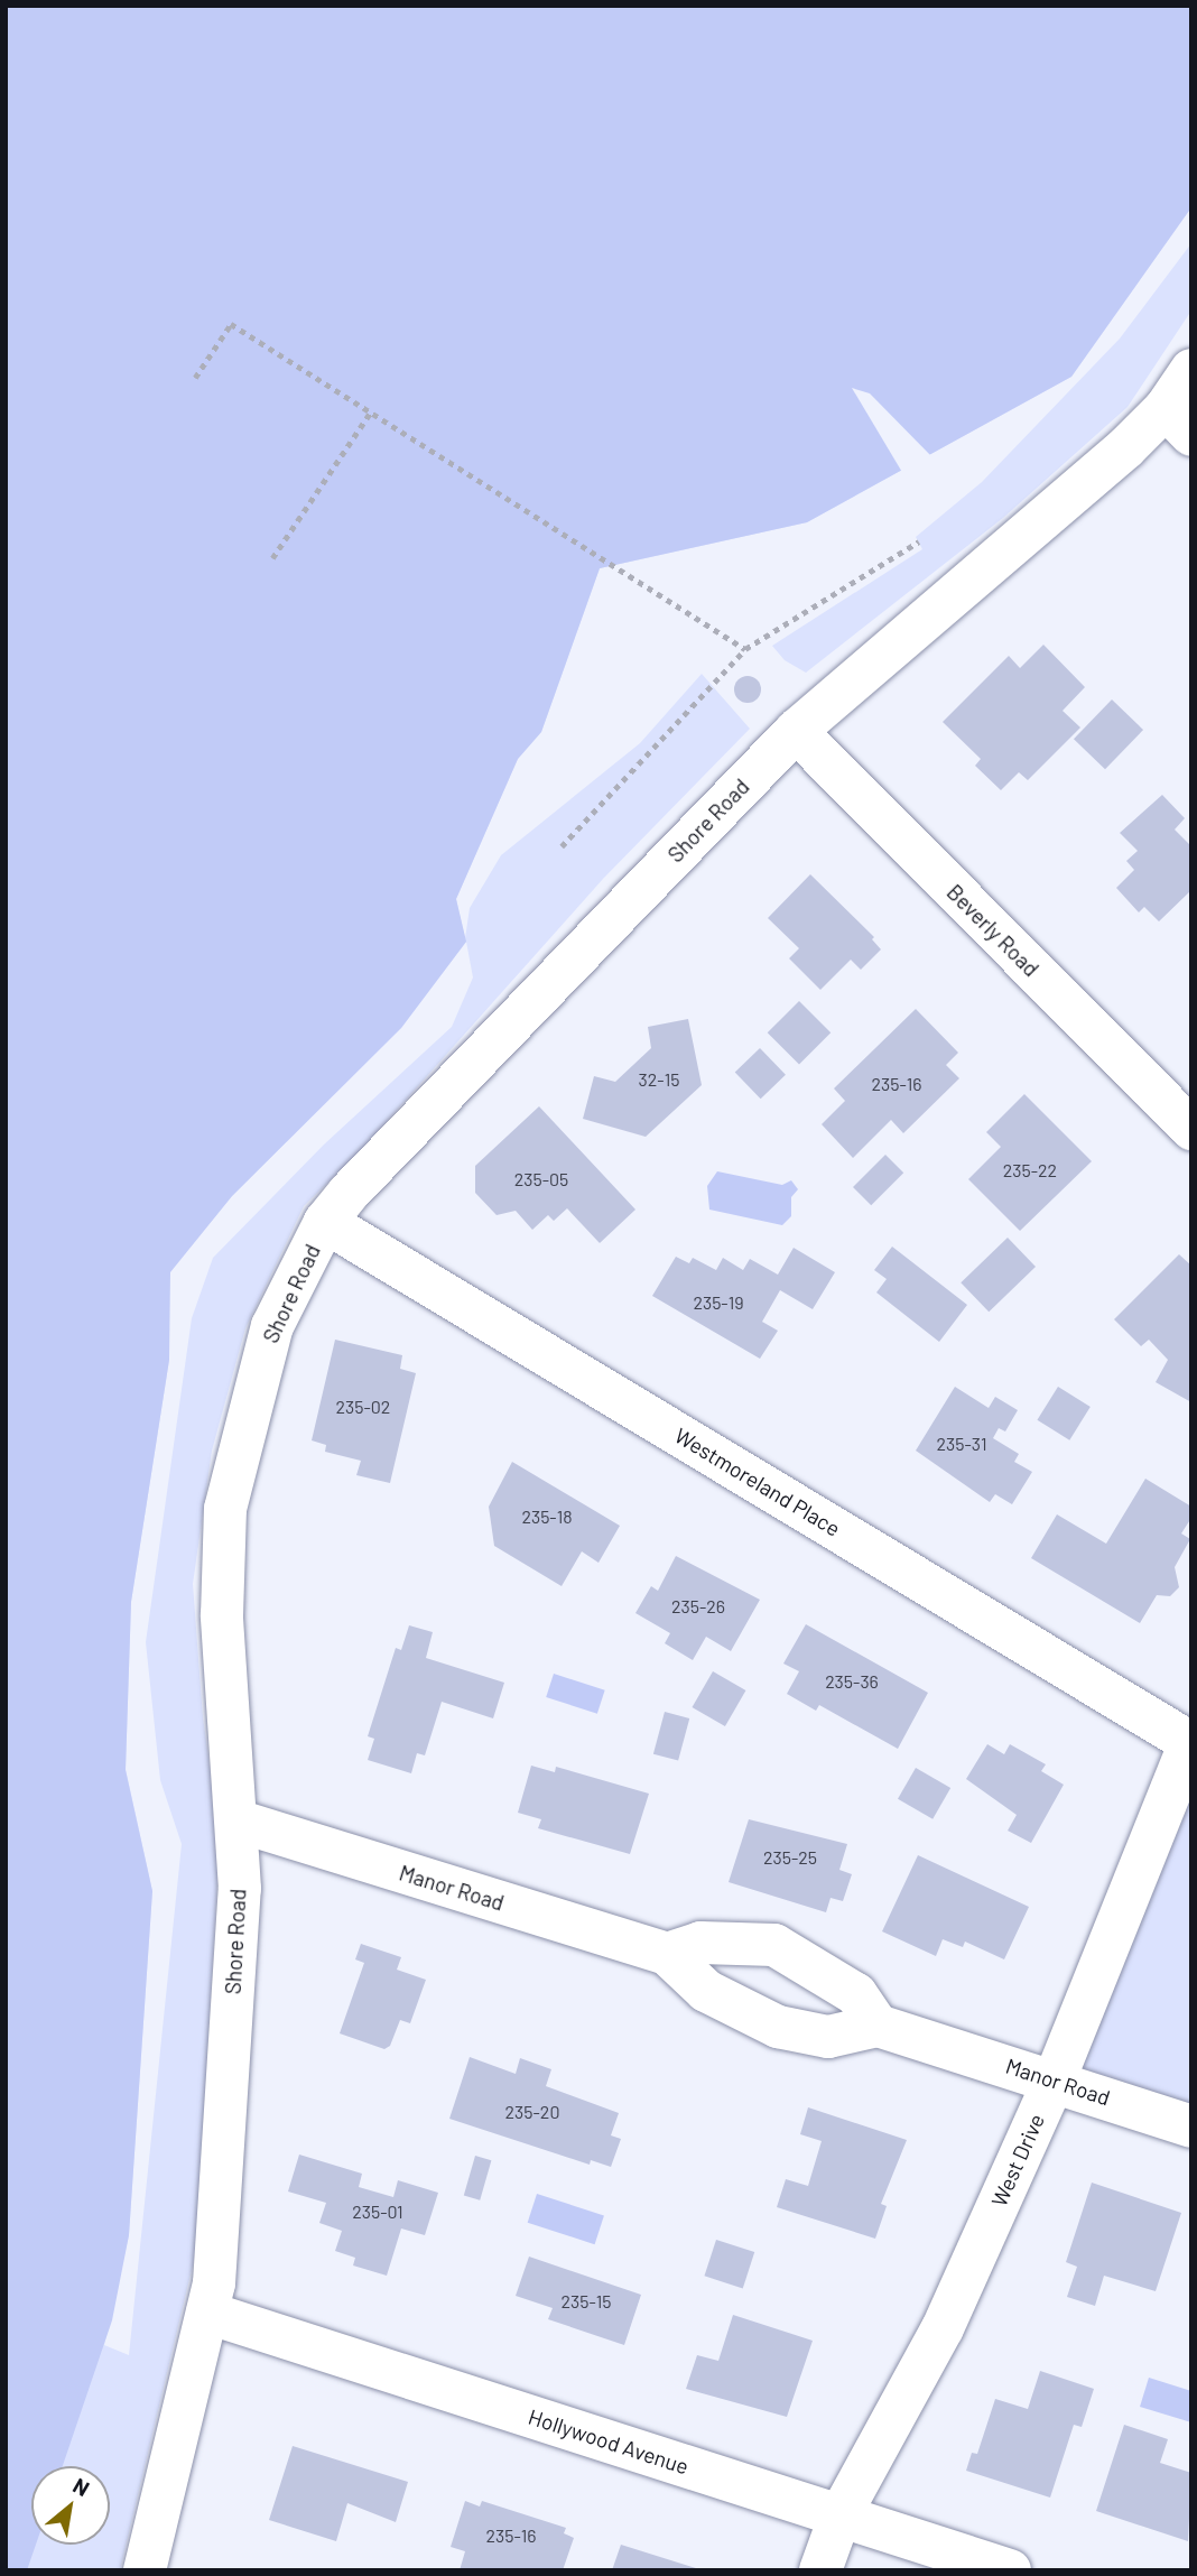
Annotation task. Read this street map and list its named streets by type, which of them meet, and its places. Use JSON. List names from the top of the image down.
{
  "streets": {
    "street": [
      "Shore Road",
      "Beverly Road",
      "Westmoreland Place",
      "Manor Road",
      "West Drive",
      "Hollywood Avenue"
    ]
  },
  "crossings": [
    ["Shore Road", "Beverly Road"],
    ["Shore Road", "Westmoreland Place"],
    ["Shore Road", "Manor Road"],
    ["Shore Road", "Hollywood Avenue"],
    ["Westmoreland Place", "West Drive"],
    ["Manor Road", "West Drive"],
    ["West Drive", "Hollywood Avenue"]
  ],
  "house_numbers": [
    "32-15",
    "235-16",
    "235-22",
    "235-05",
    "235-19",
    "235-02",
    "235-31",
    "235-18",
    "235-26",
    "235-36",
    "235-25",
    "235-20",
    "235-01",
    "235-15",
    "235-16"
  ],
  "north": "top right"
}
